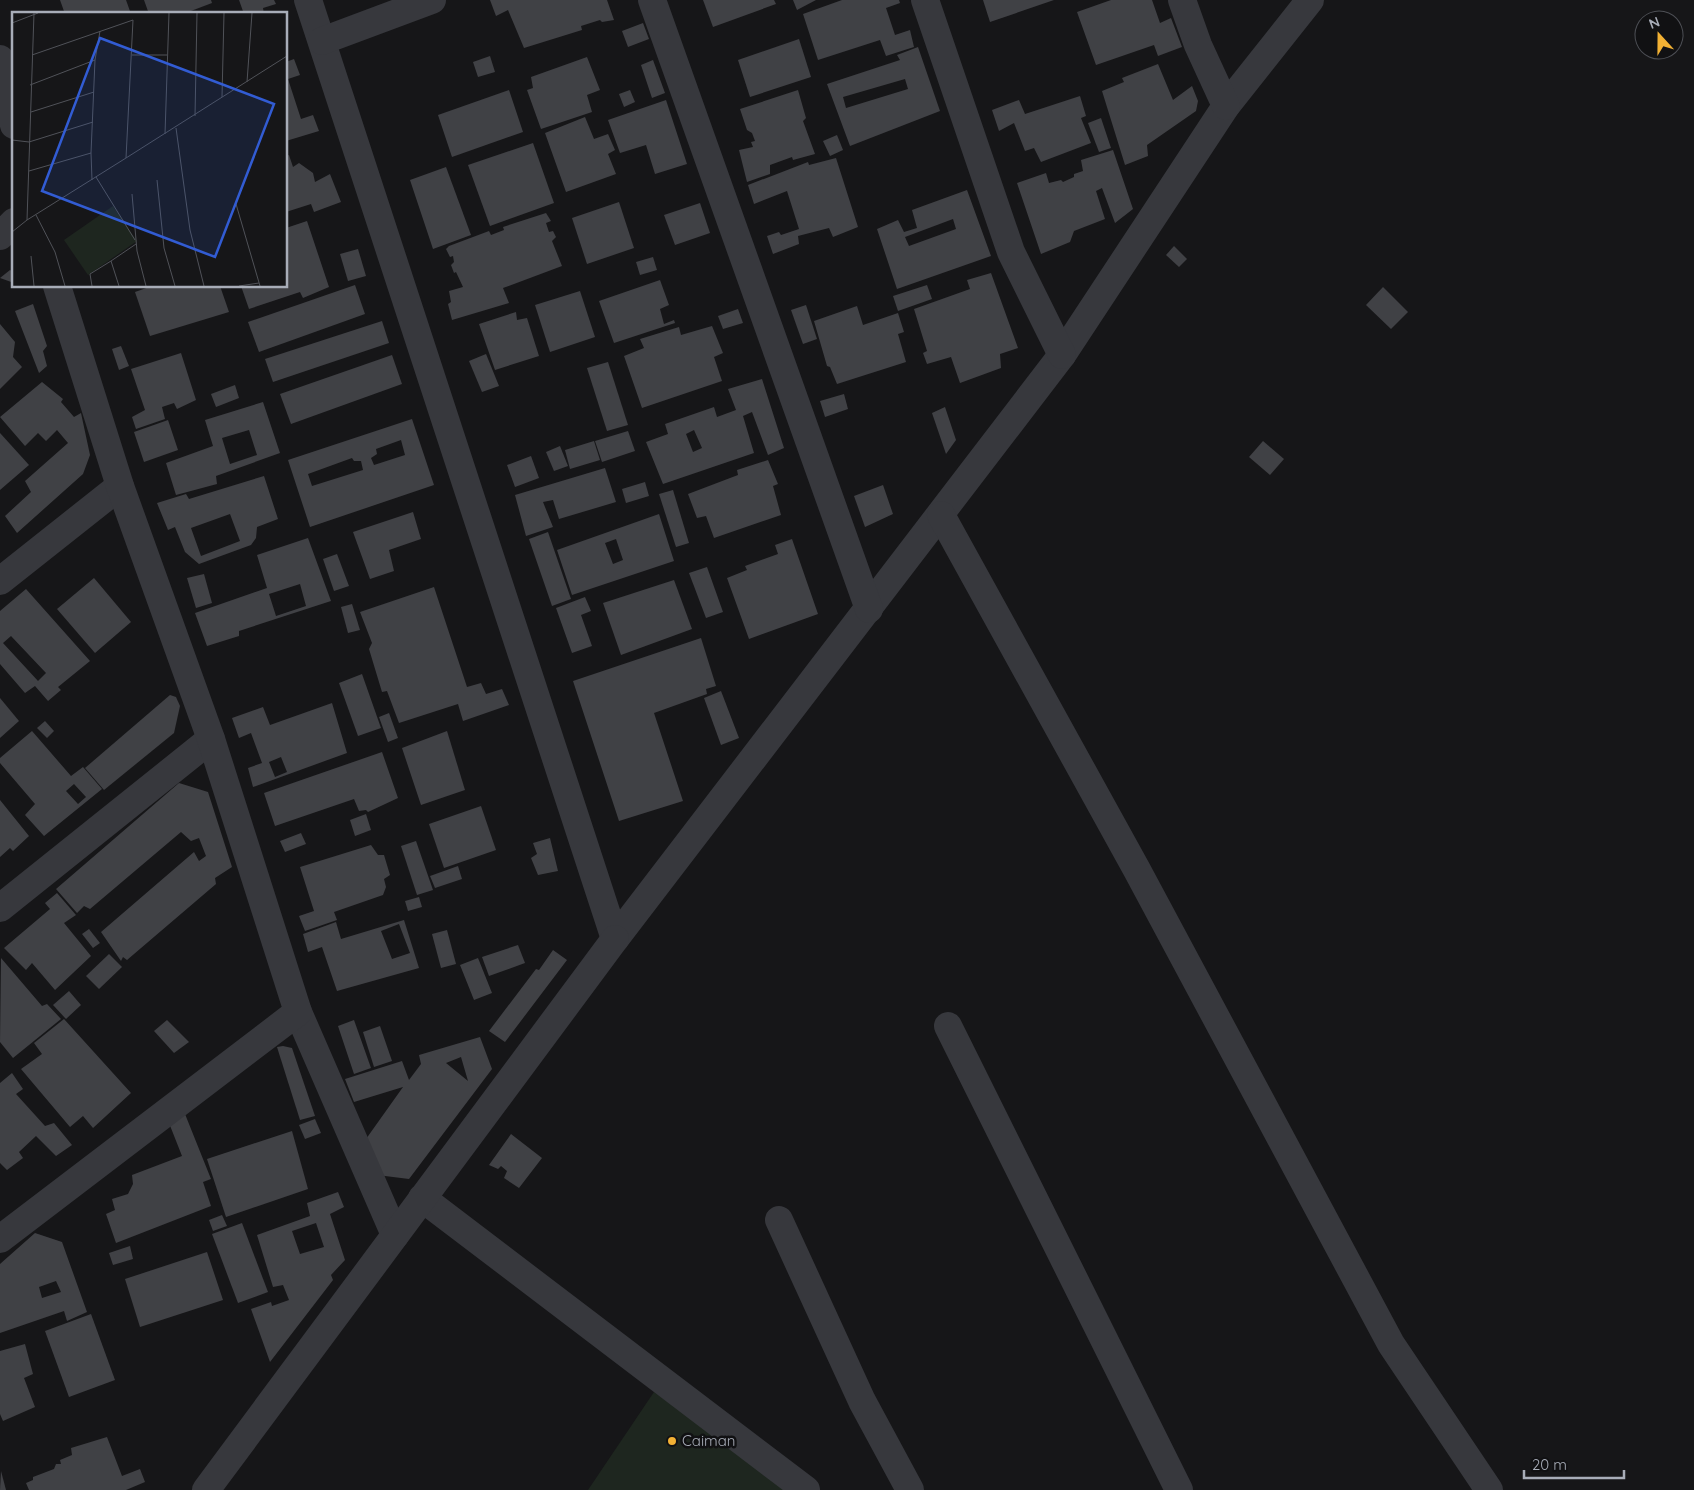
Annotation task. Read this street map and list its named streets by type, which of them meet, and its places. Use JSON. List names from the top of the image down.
{
  "places": ["Caiman"],
  "scale_bar": "20 m",
  "north": "top"
}
